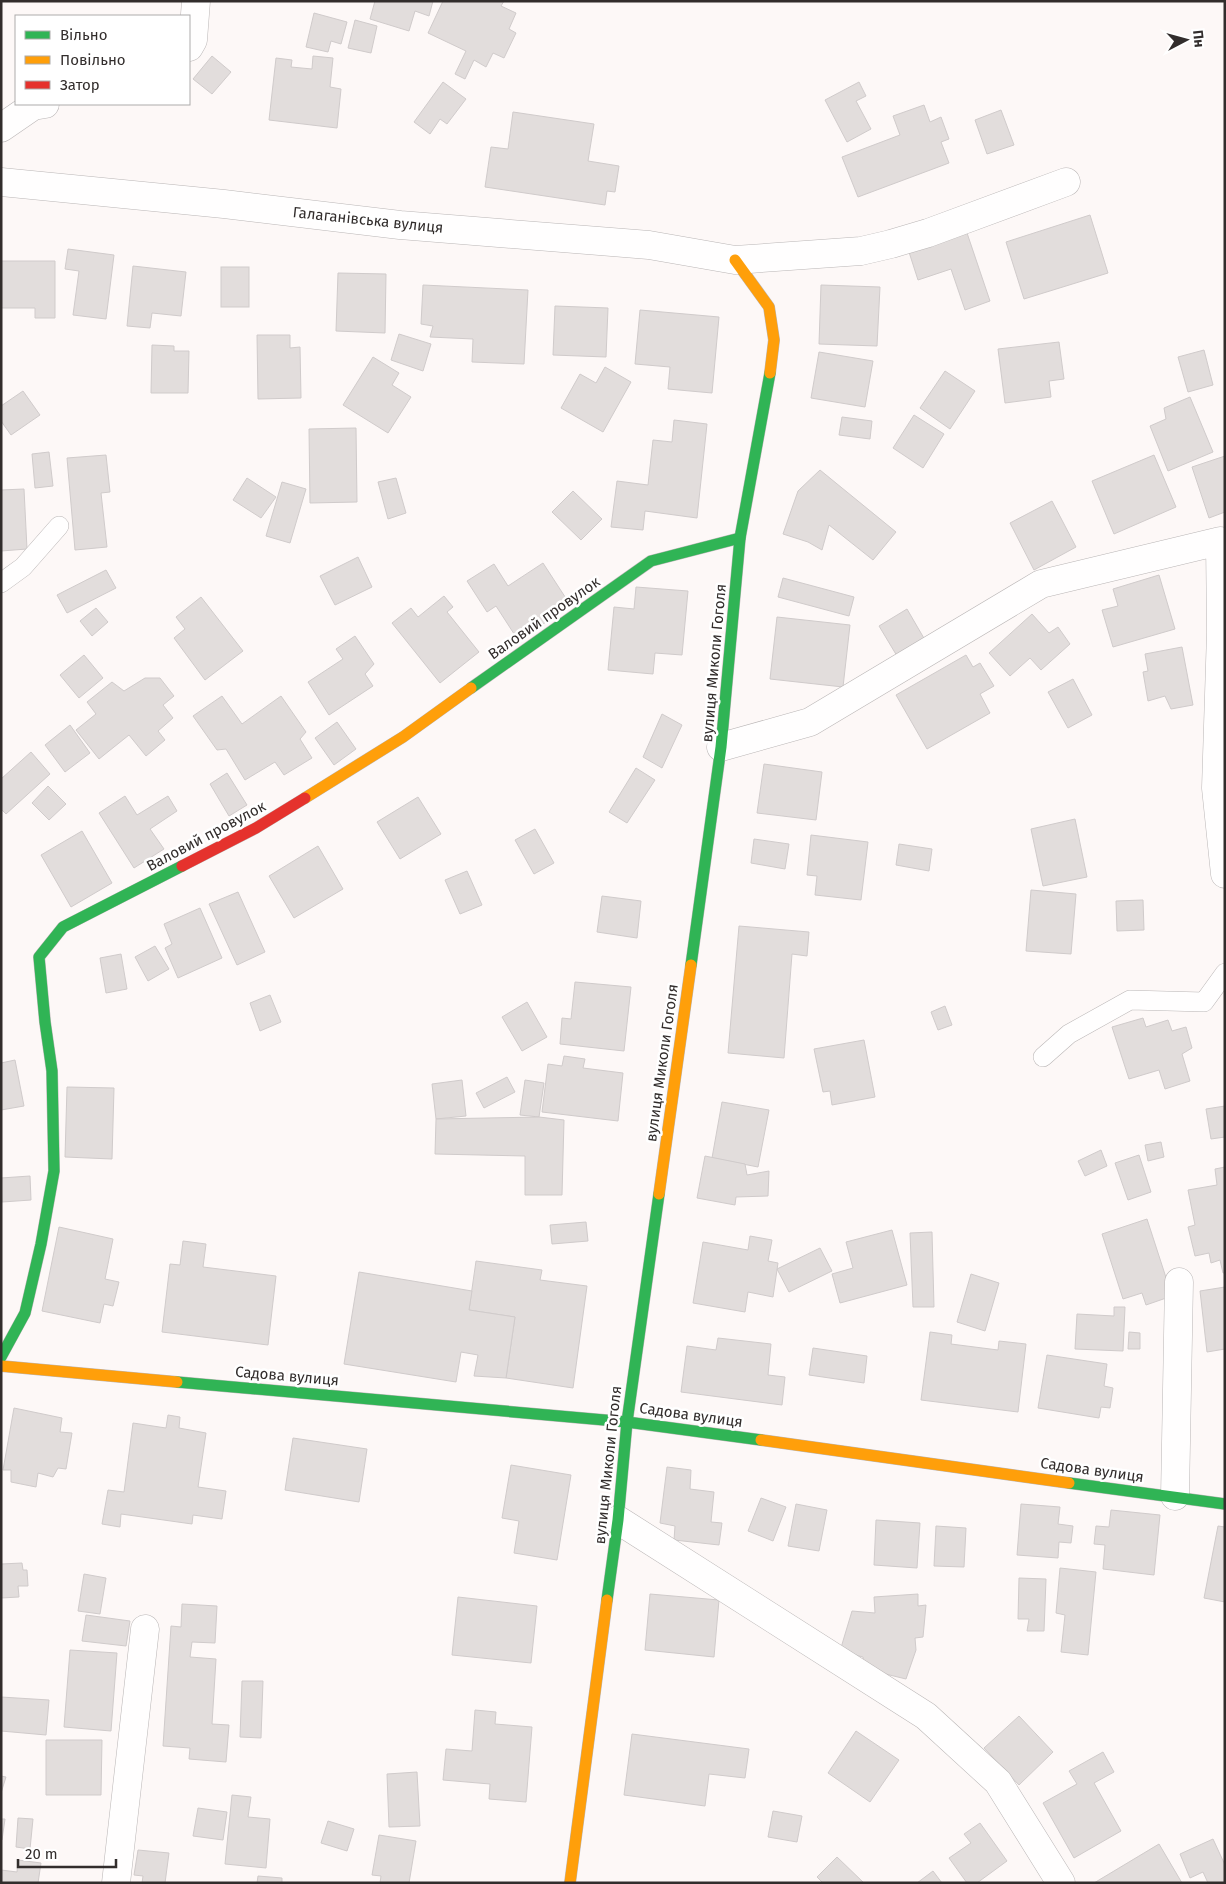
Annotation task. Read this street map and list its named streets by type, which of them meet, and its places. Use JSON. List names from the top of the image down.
{
  "streets": {
    "street": [
      "Галаганівська вулиця",
      "Валовий провулок",
      "вулиця Миколи Гоголя",
      "Садова вулиця"
    ]
  },
  "crossings": [
    ["Галаганівська вулиця", "вулиця Миколи Гоголя"],
    ["Валовий провулок", "вулиця Миколи Гоголя"],
    ["вулиця Миколи Гоголя", "Садова вулиця"]
  ],
  "legend": ["Вільно", "Повільно", "Затор"],
  "scale_bar": "20 m",
  "north": "right"
}
